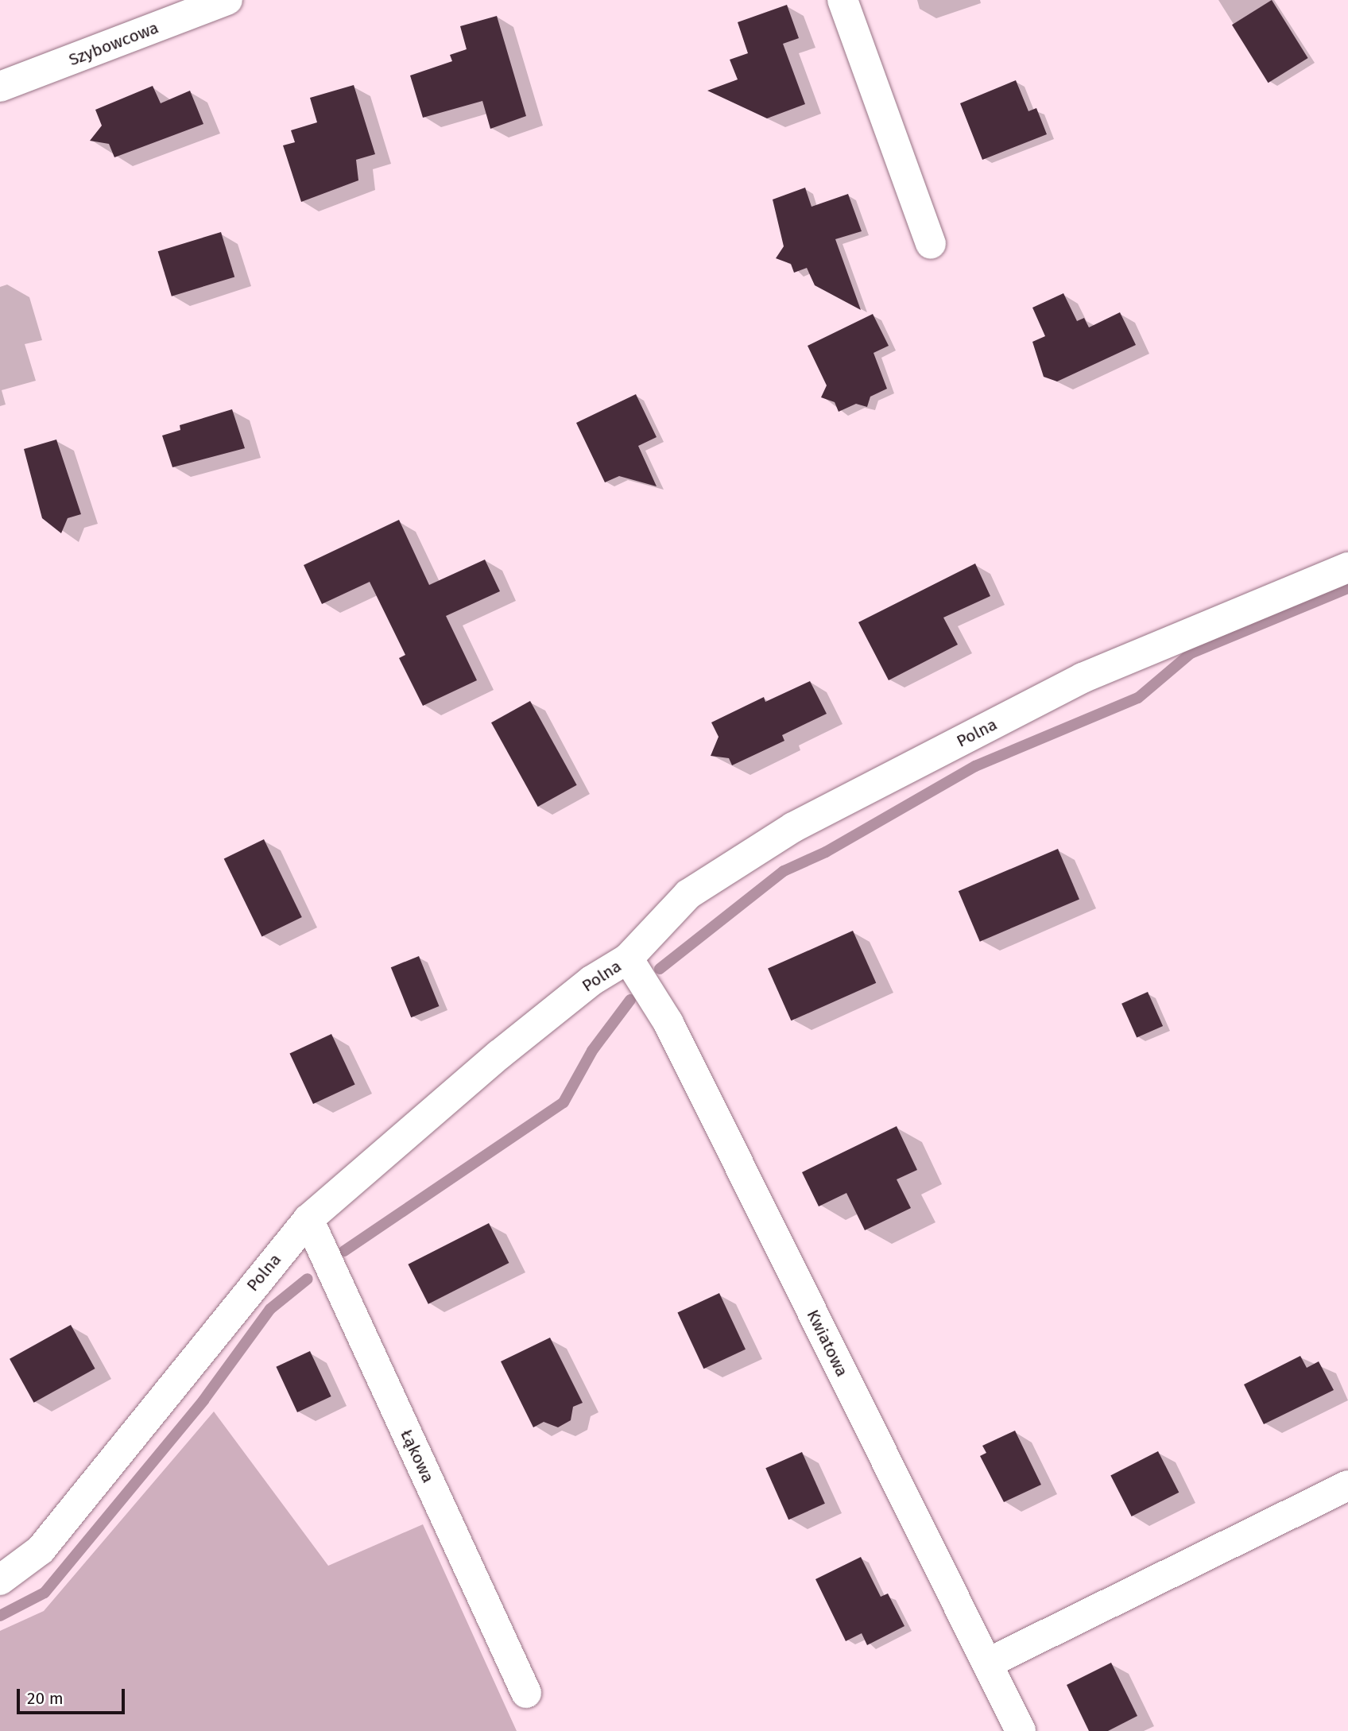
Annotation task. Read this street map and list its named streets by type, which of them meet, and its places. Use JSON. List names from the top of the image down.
{
  "streets": {
    "street": [
      "Szybowcowa",
      "Polna",
      "Kwiatowa",
      "Łąkowa"
    ]
  },
  "crossings": [
    ["Polna", "Kwiatowa"],
    ["Polna", "Łąkowa"]
  ],
  "scale_bar": "20 m"
}
